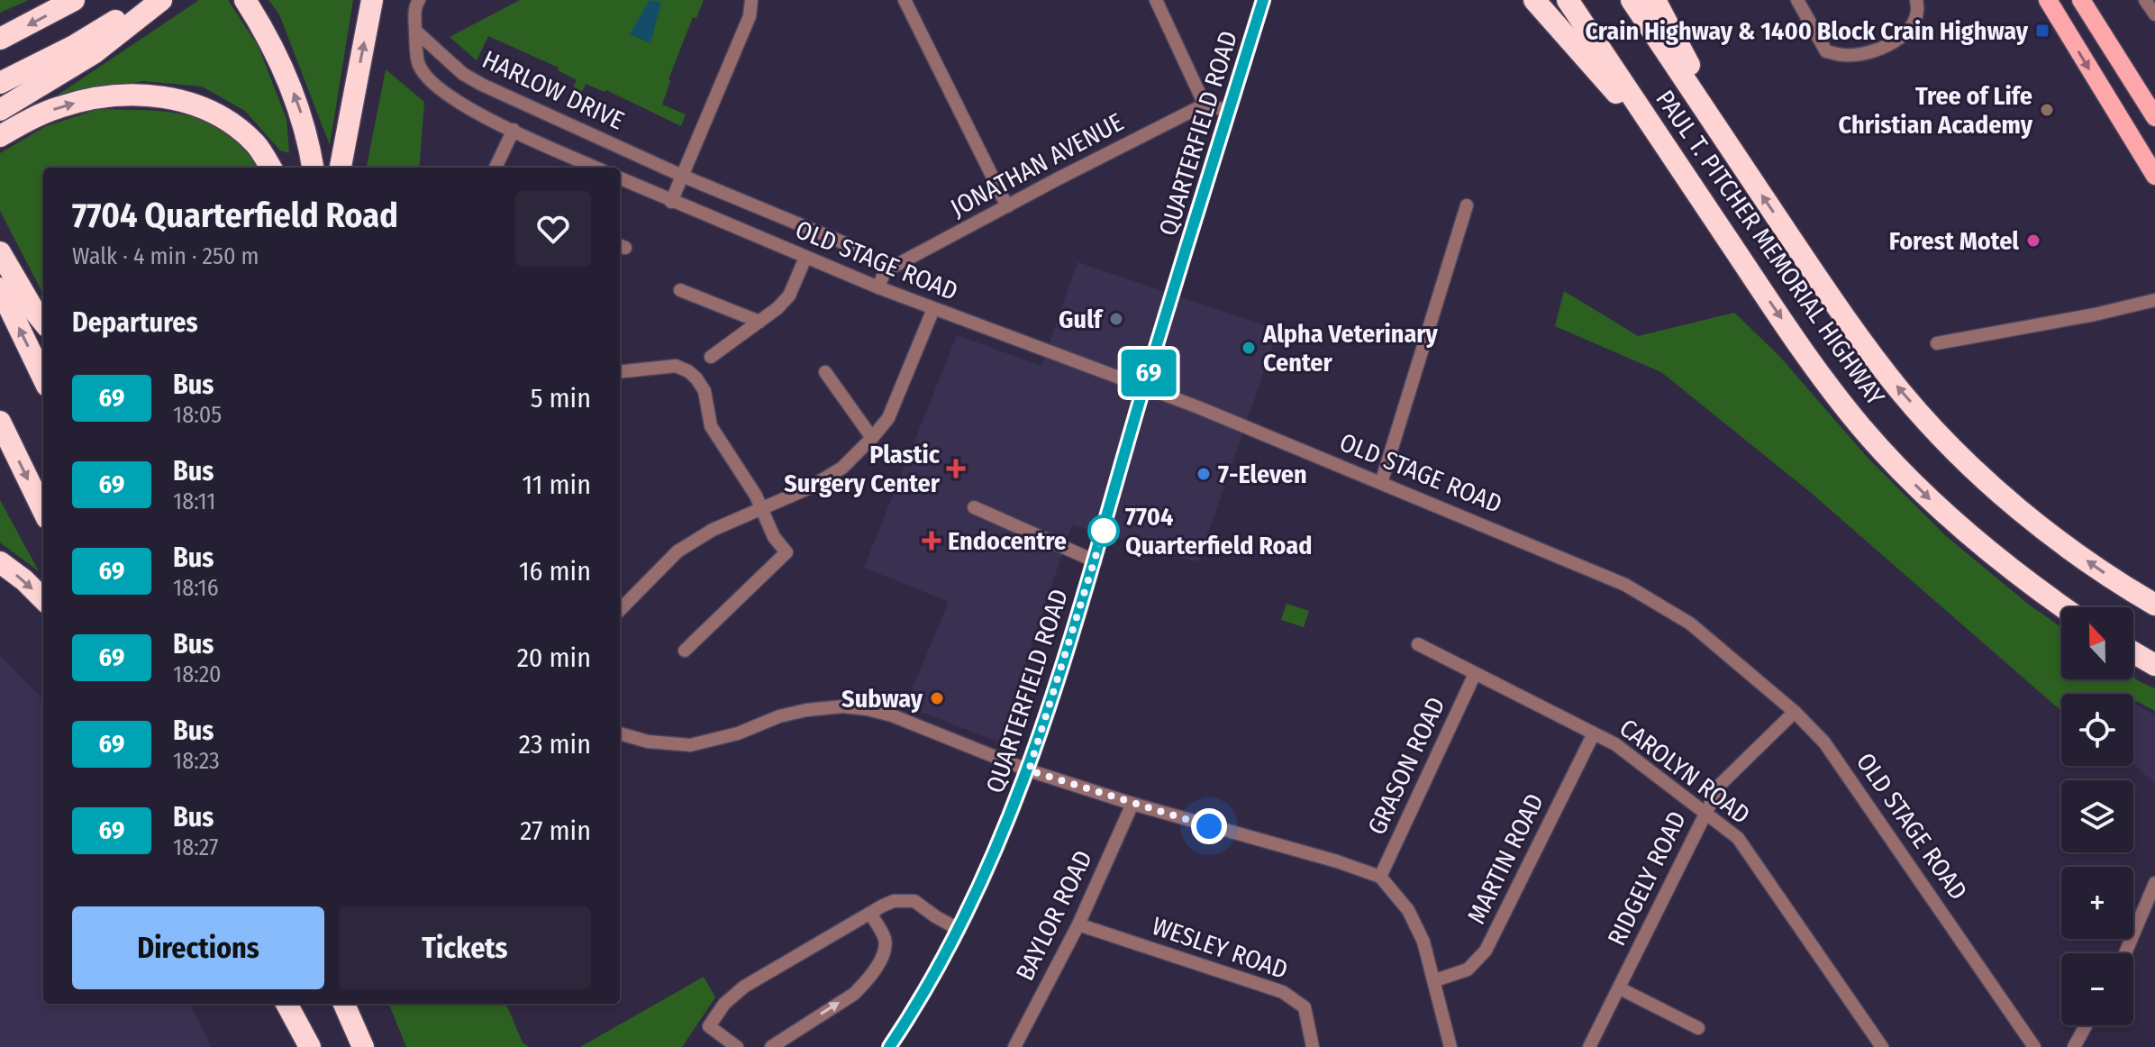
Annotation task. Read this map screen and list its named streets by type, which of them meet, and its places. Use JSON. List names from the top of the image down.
{
  "streets": {
    "highway": ["PAUL T. PITCHER MEMORIAL HIGHWAY"],
    "main road": ["QUARTERFIELD ROAD"],
    "street": [
      "HARLOW DRIVE",
      "JONATHAN AVENUE",
      "OLD STAGE ROAD",
      "GRASON ROAD",
      "CAROLYN ROAD",
      "MARTIN ROAD",
      "RIDGELY ROAD",
      "BAYLOR ROAD",
      "WESLEY ROAD"
    ]
  },
  "crossings": [
    ["QUARTERFIELD ROAD", "OLD STAGE ROAD"],
    ["JONATHAN AVENUE", "OLD STAGE ROAD"],
    ["OLD STAGE ROAD", "RIDGELY ROAD"],
    ["GRASON ROAD", "CAROLYN ROAD"],
    ["CAROLYN ROAD", "MARTIN ROAD"],
    ["CAROLYN ROAD", "RIDGELY ROAD"],
    ["BAYLOR ROAD", "WESLEY ROAD"]
  ],
  "places": {
    "transit": ["Crain Highway & 1400 Block Crain Highway"],
    "other": [
      "Tree of Life Christian Academy",
      "Forest Motel",
      "Gulf",
      "Alpha Veterinary Center",
      "7-Eleven",
      "7704 Quarterfield Road",
      "Subway"
    ],
    "health": ["Plastic Surgery Center", "Endocentre"]
  },
  "lines": ["bus line 69"],
  "north": "top",
  "page": {
    "on_map": "69",
    "heading": [
      ["7704 Quarterfield Road", "Walk · 4 min · 250 m"],
      "Departures"
    ],
    "list": [
      {
        "mark": "69",
        "name": "Bus",
        "note": "18:05",
        "value": "5 min"
      },
      {
        "mark": "69",
        "name": "Bus",
        "note": "18:11",
        "value": "11 min"
      },
      {
        "mark": "69",
        "name": "Bus",
        "note": "18:16",
        "value": "16 min"
      },
      {
        "mark": "69",
        "name": "Bus",
        "note": "18:20",
        "value": "20 min"
      },
      {
        "mark": "69",
        "name": "Bus",
        "note": "18:23",
        "value": "23 min"
      },
      {
        "mark": "69",
        "name": "Bus",
        "note": "18:27",
        "value": "27 min"
      }
    ],
    "map_buttons": ["+", "−"],
    "buttons": ["Directions", "Tickets"]
  }
}
